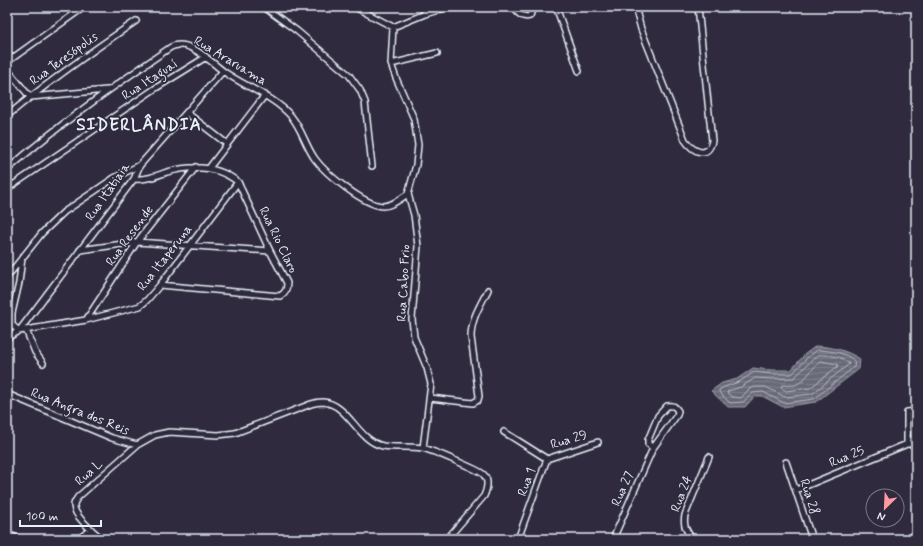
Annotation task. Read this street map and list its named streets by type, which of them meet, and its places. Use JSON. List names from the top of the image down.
{
  "streets": {
    "street": [
      "Rua Teresópolis",
      "Rua Araruama",
      "Rua Itaguaí",
      "Rua Itatiaia",
      "Rua Resende",
      "Rua Rio Claro",
      "Rua Itaperuna",
      "Rua Cabo Frio",
      "Rua Angra dos Reis",
      "Rua 29",
      "Rua 25",
      "Rua L",
      "Rua 1",
      "Rua 27",
      "Rua 24",
      "Rua 28"
    ]
  },
  "crossings": [
    ["Rua Araruama", "Rua Itaguaí"],
    ["Rua Araruama", "Rua Itatiaia"],
    ["Rua Araruama", "Rua Cabo Frio"],
    ["Rua Itatiaia", "Rua Itaperuna"],
    ["Rua Resende", "Rua Itaperuna"],
    ["Rua Rio Claro", "Rua Itaperuna"],
    ["Rua Cabo Frio", "Rua Angra dos Reis"],
    ["Rua Angra dos Reis", "Rua L"],
    ["Rua 29", "Rua 1"],
    ["Rua 25", "Rua 28"]
  ],
  "districts": ["SIDERLÂNDIA"],
  "scale_bar": "100 m",
  "north": "bottom left"
}
